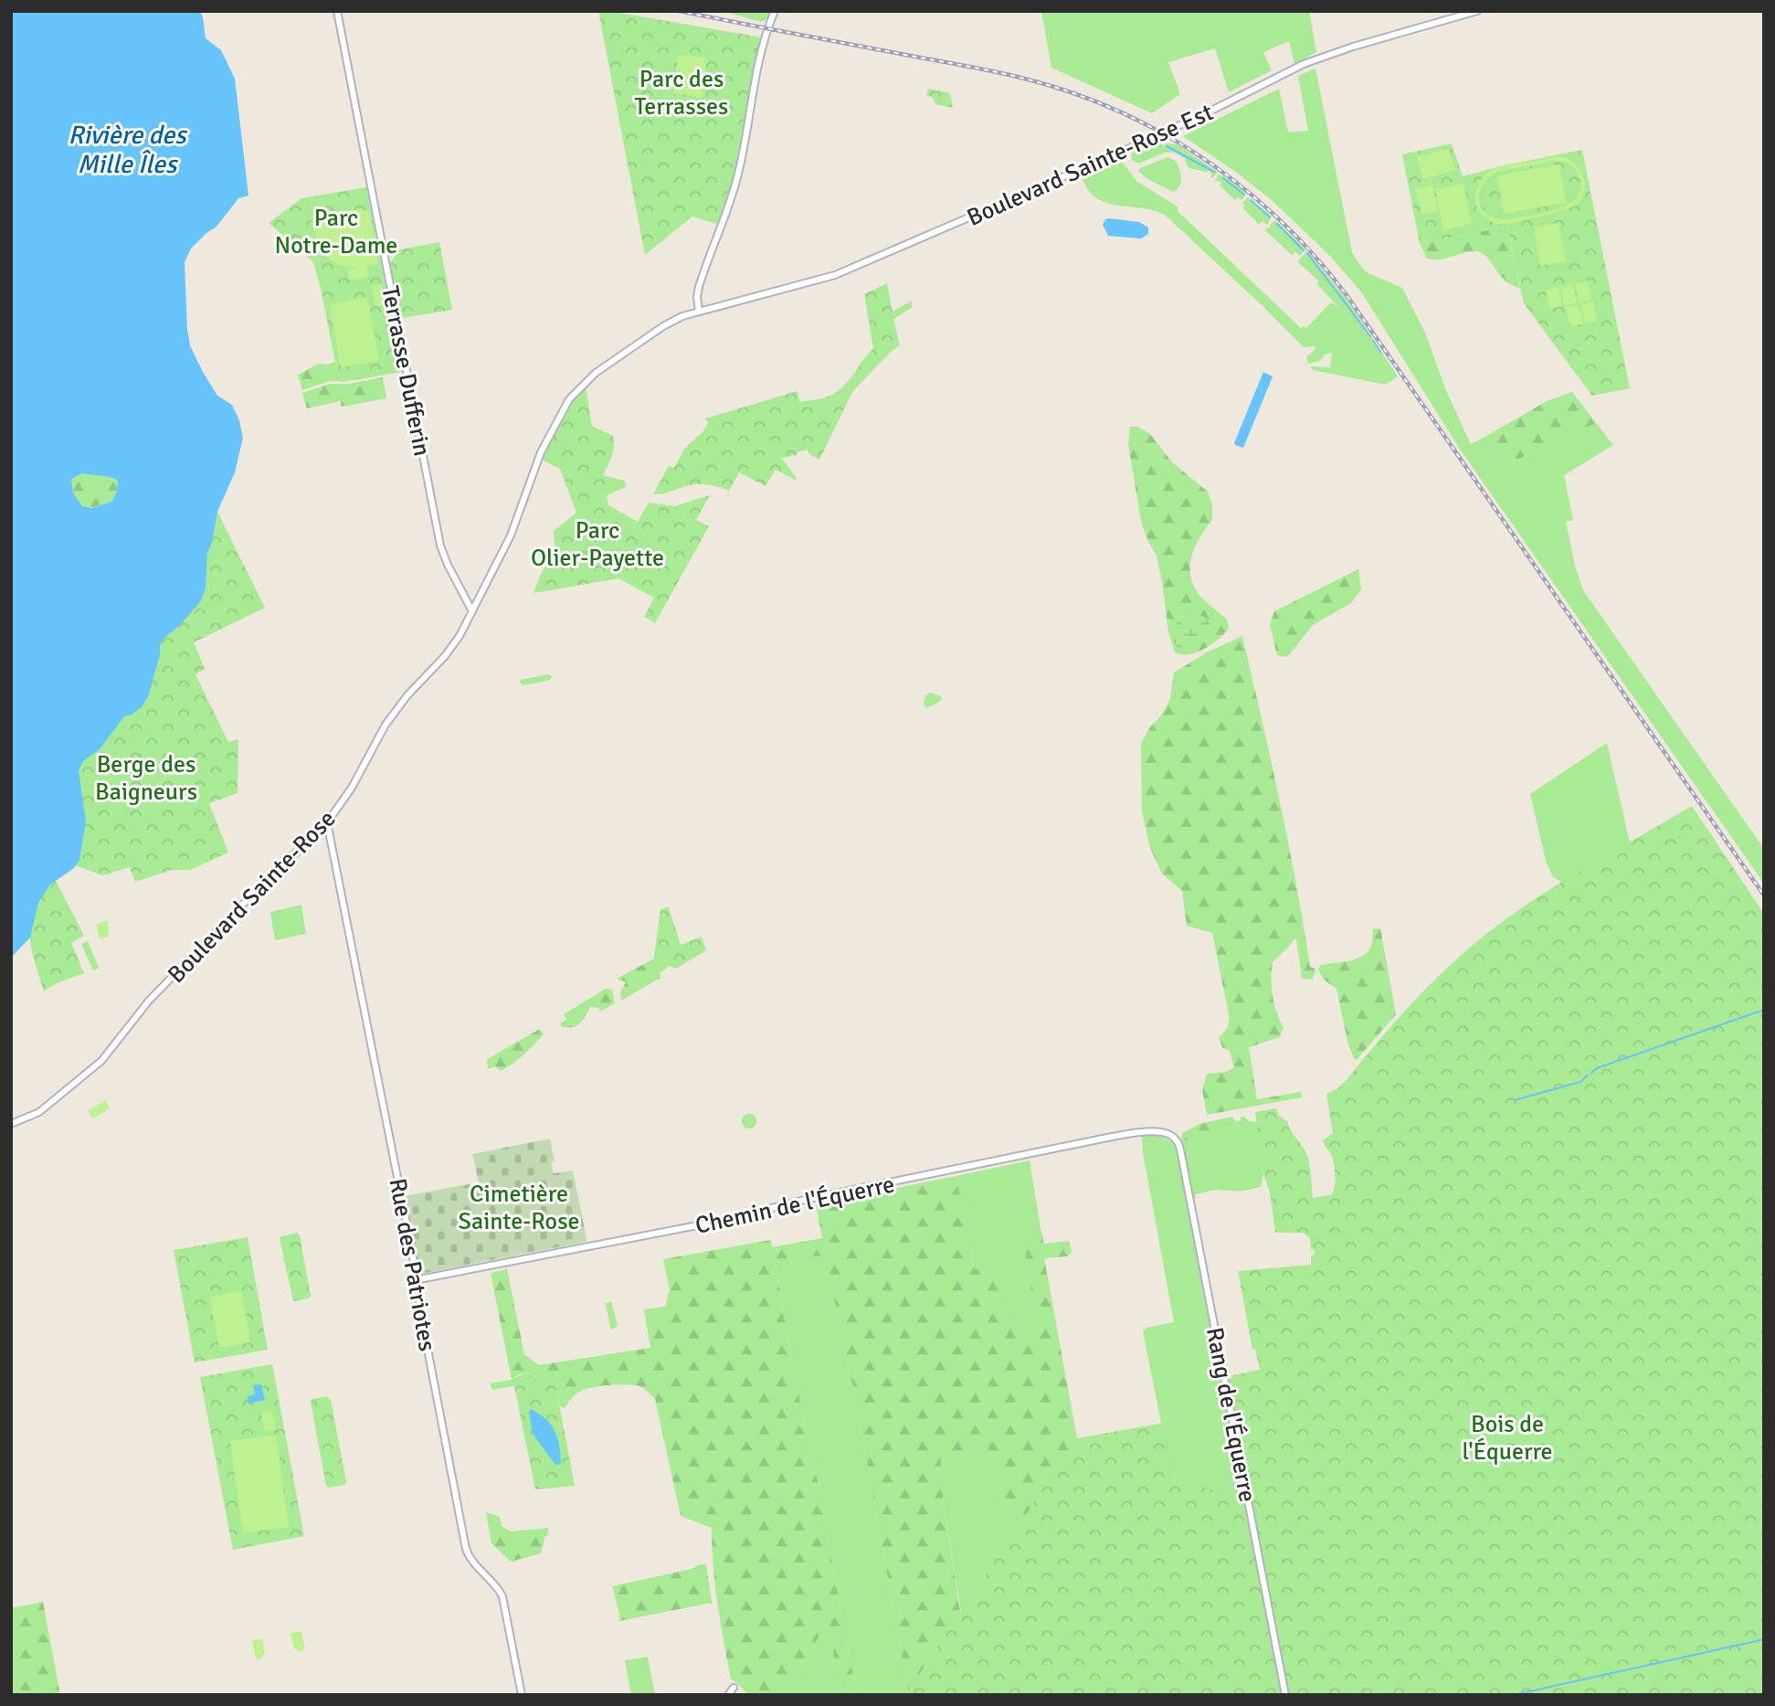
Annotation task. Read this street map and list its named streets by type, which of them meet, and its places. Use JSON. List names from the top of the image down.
{
  "streets": {
    "street": [
      "Boulevard Sainte-Rose Est",
      "Terrasse Dufferin",
      "Boulevard Sainte-Rose",
      "Chemin de l'Équerre",
      "Rue des Patriotes",
      "Rang de l'Équerre"
    ]
  },
  "crossings": [
    ["Boulevard Sainte-Rose Est", "Boulevard Sainte-Rose"],
    ["Terrasse Dufferin", "Boulevard Sainte-Rose"],
    ["Boulevard Sainte-Rose", "Rue des Patriotes"],
    ["Chemin de l'Équerre", "Rue des Patriotes"],
    ["Chemin de l'Équerre", "Rang de l'Équerre"]
  ],
  "water": ["Rivière des Mille Îles"],
  "parks": [
    "Parc des Terrasses",
    "Parc Notre-Dame",
    "Parc Olier-Payette",
    "Berge des Baigneurs",
    "Cimetière Sainte-Rose",
    "Bois de l'Équerre"
  ]
}
